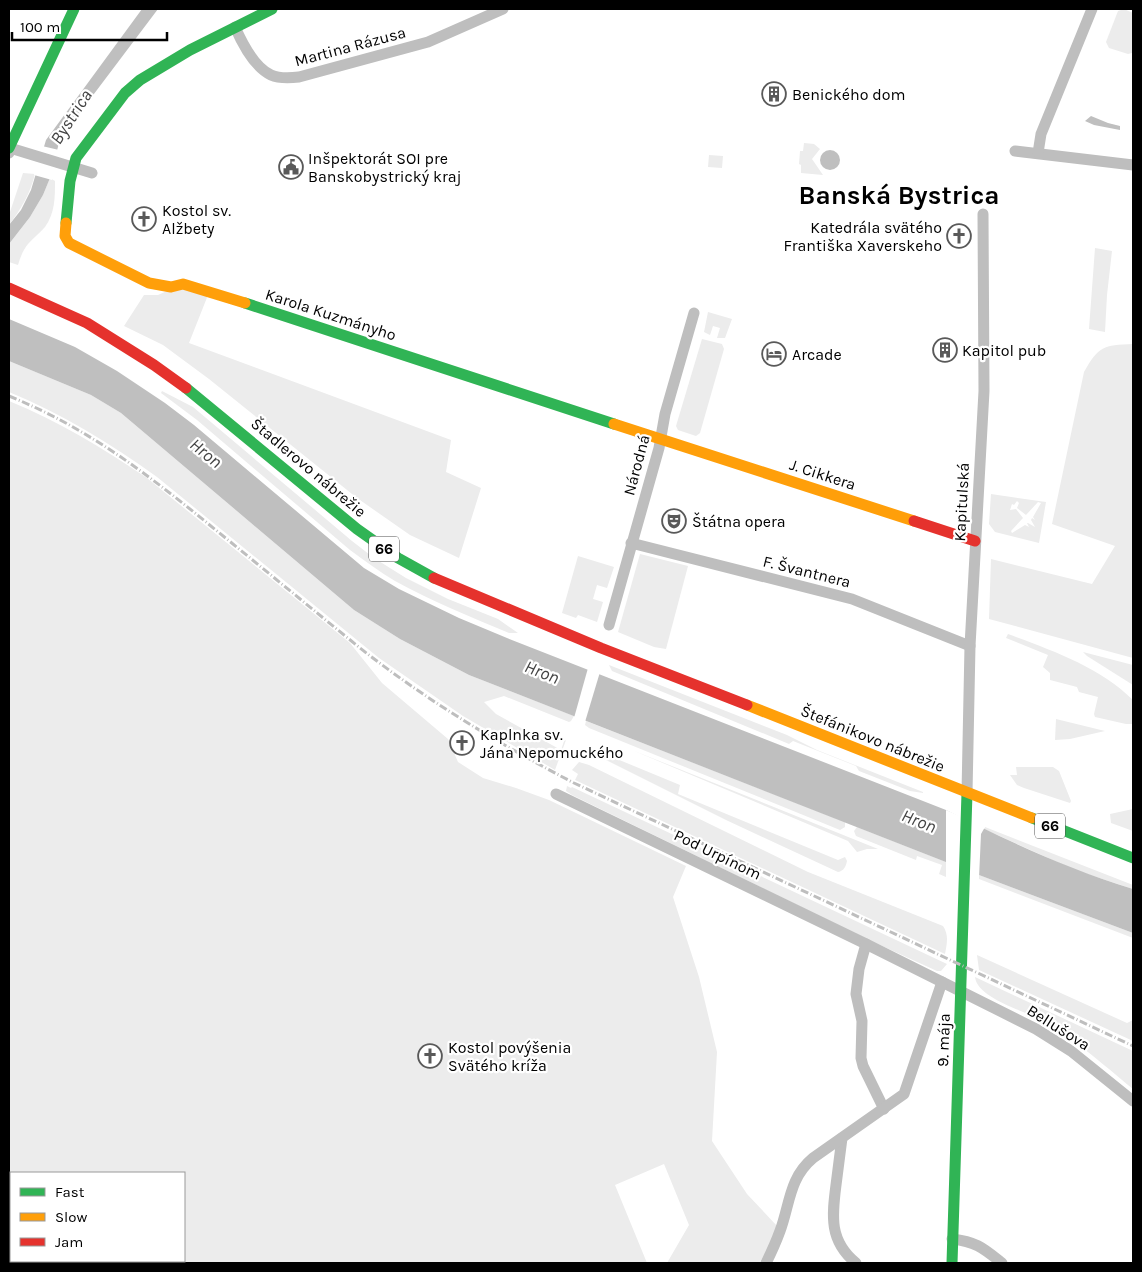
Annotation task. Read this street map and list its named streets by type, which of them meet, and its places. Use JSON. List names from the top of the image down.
{
  "streets": {
    "main road": [
      "Karola Kuzmányho",
      "Štadlerovo nábrežie",
      "J. Cikkera",
      "66",
      "Štefánikovo nábrežie",
      "9. mája"
    ],
    "street": [
      "Martina Rázusa",
      "Národná",
      "Kapitulská",
      "F. Švantnera",
      "Pod Urpínom",
      "Bellušova"
    ]
  },
  "crossings": [
    ["Martina Rázusa", "Karola Kuzmányho"],
    ["Karola Kuzmányho", "Národná"],
    ["Karola Kuzmányho", "J. Cikkera"],
    ["Národná", "J. Cikkera"],
    ["Národná", "F. Švantnera"],
    ["Štadlerovo nábrežie", "Štefánikovo nábrežie"],
    ["J. Cikkera", "Kapitulská"],
    ["Kapitulská", "F. Švantnera"],
    ["Kapitulská", "Štefánikovo nábrežie"],
    ["Kapitulská", "9. mája"],
    ["Štefánikovo nábrežie", "9. mája"],
    ["Pod Urpínom", "Bellušova"],
    ["Pod Urpínom", "9. mája"],
    ["Bellušova", "9. mája"]
  ],
  "districts": ["Banská Bystrica"],
  "water": ["Bystrica", "Hron"],
  "places": {
    "building": ["Benického dom", "Kapitol pub"],
    "public building": ["Inšpektorát SOI pre Banskobystrický kraj"],
    "church": [
      "Kostol sv. Alžbety",
      "Katedrála svätého Františka Xaverskeho",
      "Kaplnka sv. Jána Nepomuckého",
      "Kostol povýšenia Svätého kríža"
    ],
    "hotel": ["Arcade"],
    "theatre": ["Štátna opera"]
  },
  "legend": ["Fast", "Slow", "Jam"],
  "scale_bar": "100 m"
}
